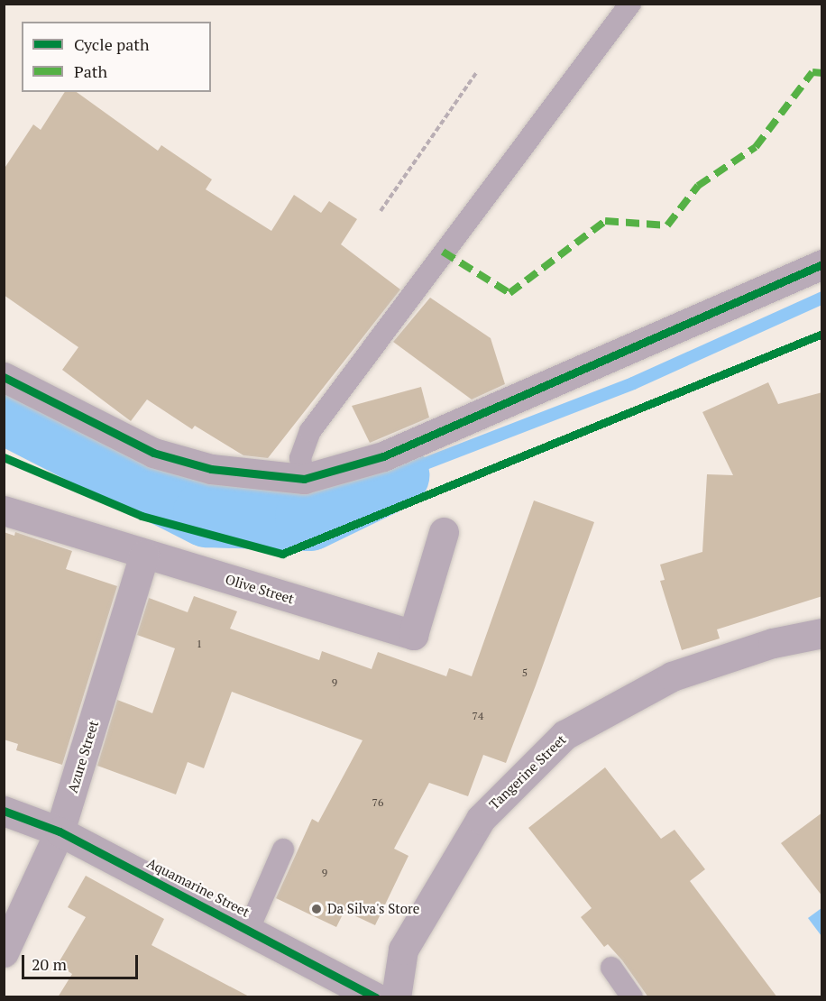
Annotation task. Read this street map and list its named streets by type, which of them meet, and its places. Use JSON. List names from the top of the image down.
{
  "streets": {
    "street": [
      "Olive Street",
      "Azure Street",
      "Tangerine Street",
      "Aquamarine Street"
    ]
  },
  "crossings": [
    ["Olive Street", "Azure Street"],
    ["Azure Street", "Aquamarine Street"]
  ],
  "places": ["Da Silva's Store"],
  "house_numbers": [
    "1",
    "5",
    "9",
    "74",
    "76",
    "9"
  ],
  "legend": ["Cycle path", "Path"],
  "scale_bar": "20 m"
}
